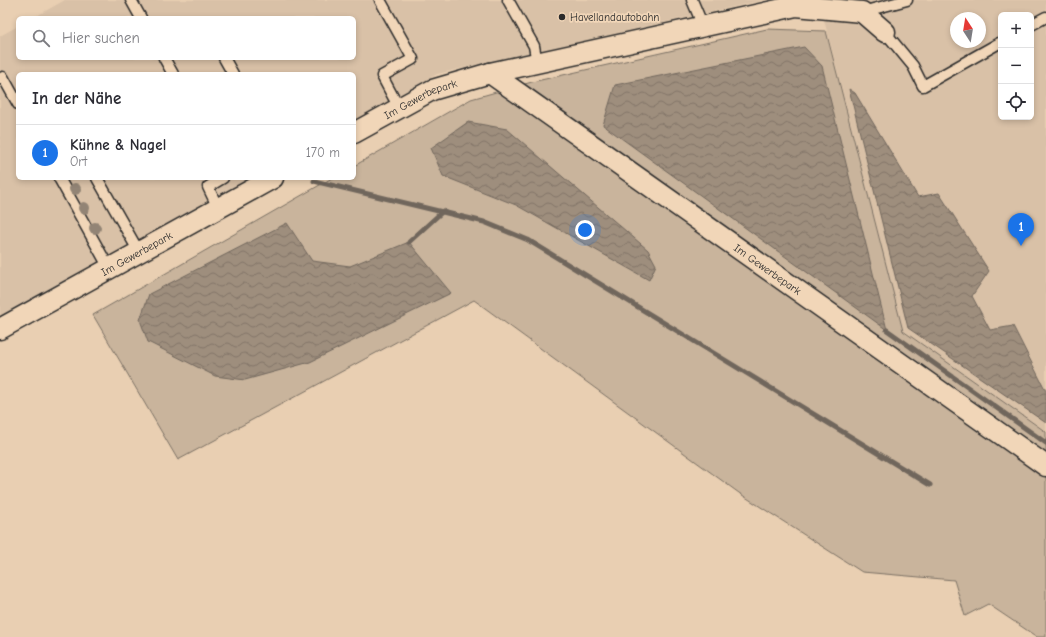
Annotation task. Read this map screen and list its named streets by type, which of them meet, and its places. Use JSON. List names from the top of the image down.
{
  "streets": {
    "street": ["Im Gewerbepark"]
  },
  "places": ["Havellandautobahn"],
  "north": "top",
  "page": {
    "map_buttons": ["+", "−"],
    "search": "Hier suchen",
    "heading": "In der Nähe",
    "list": [
      {
        "mark": "1",
        "name": "Kühne & Nagel",
        "note": "Ort",
        "value": "170 m"
      }
    ],
    "pins": "1"
  }
}
